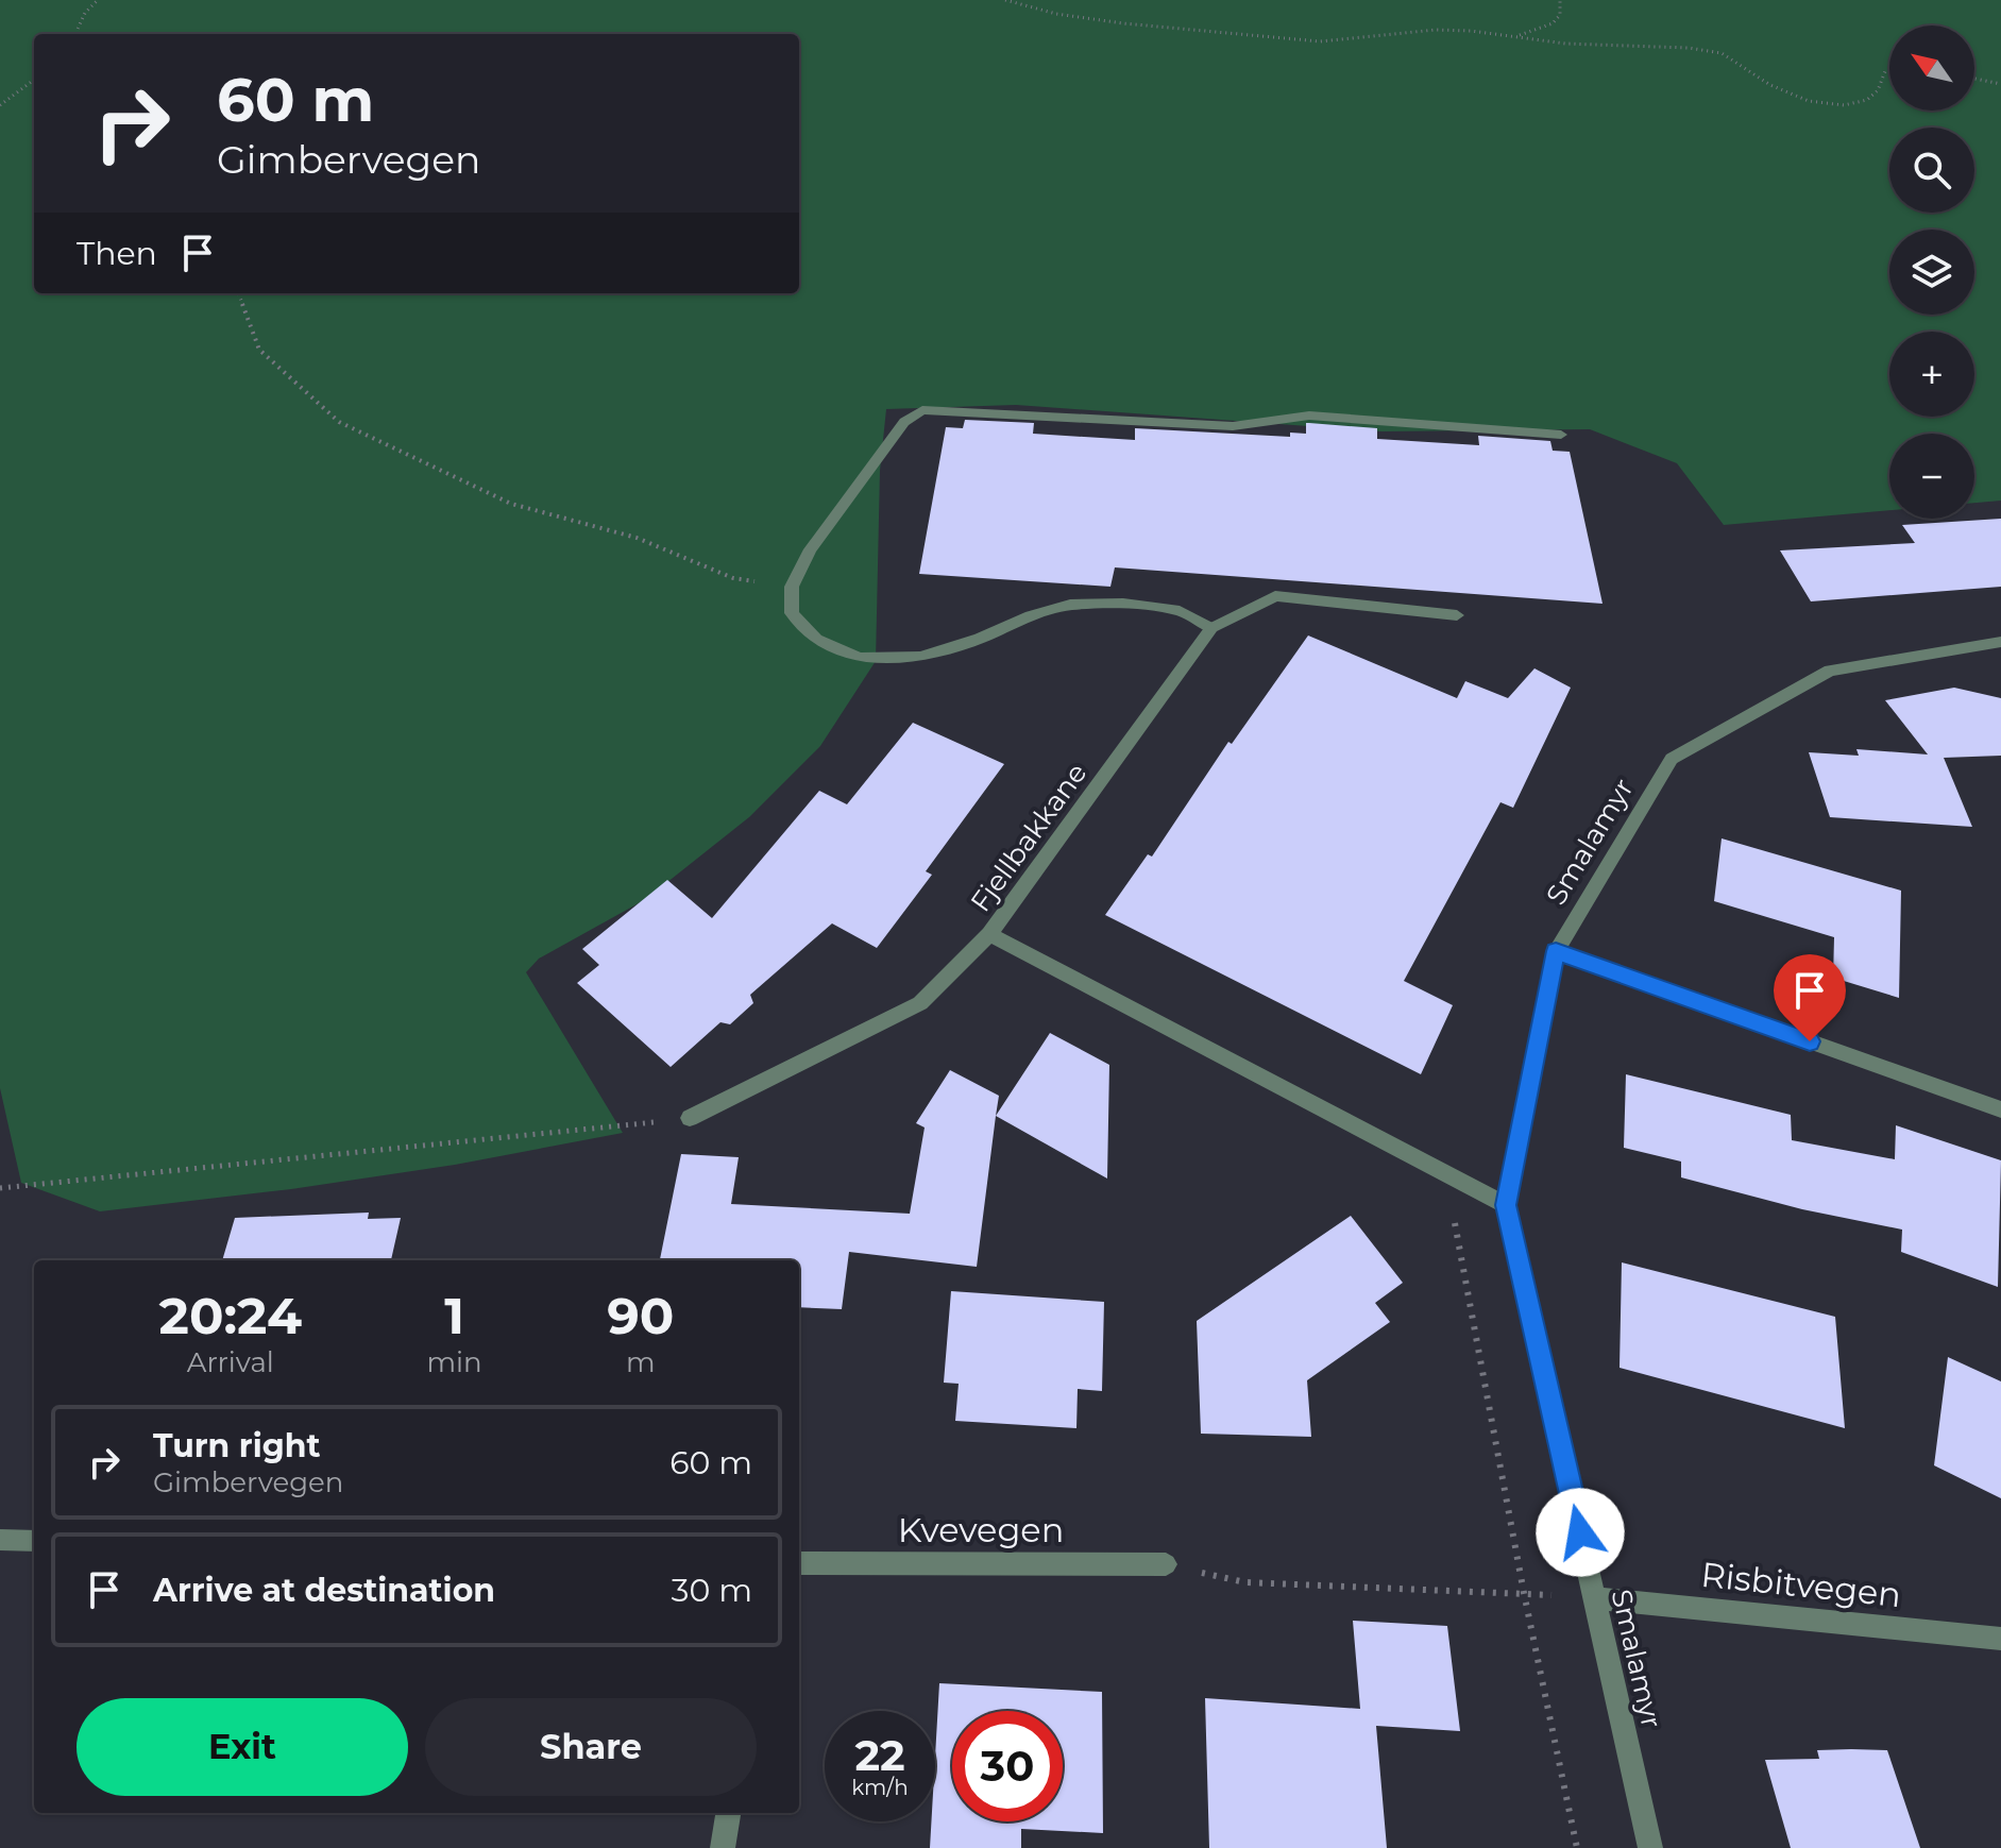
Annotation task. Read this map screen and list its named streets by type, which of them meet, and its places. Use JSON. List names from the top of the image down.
{
  "streets": {
    "street": [
      "Fjellbakkane",
      "Smalamyr",
      "Kvevegen",
      "Risbitvegen"
    ]
  },
  "crossings": [
    ["Fjellbakkane", "Smalamyr"],
    ["Smalamyr", "Risbitvegen"]
  ],
  "north": "top left",
  "page": {
    "map_buttons": ["+", "−"],
    "turn": ["60 m", "Gimbervegen"],
    "then": "Then",
    "eta": [
      "20:24",
      "Arrival",
      "1",
      "min",
      "90",
      "m"
    ],
    "list": [
      {
        "name": "Turn right",
        "note": "Gimbervegen",
        "value": "60 m"
      },
      {
        "name": "Arrive at destination",
        "value": "30 m"
      }
    ],
    "buttons": ["Exit", "Share"],
    "speed": "22 km/h",
    "limit": "30"
  }
}
